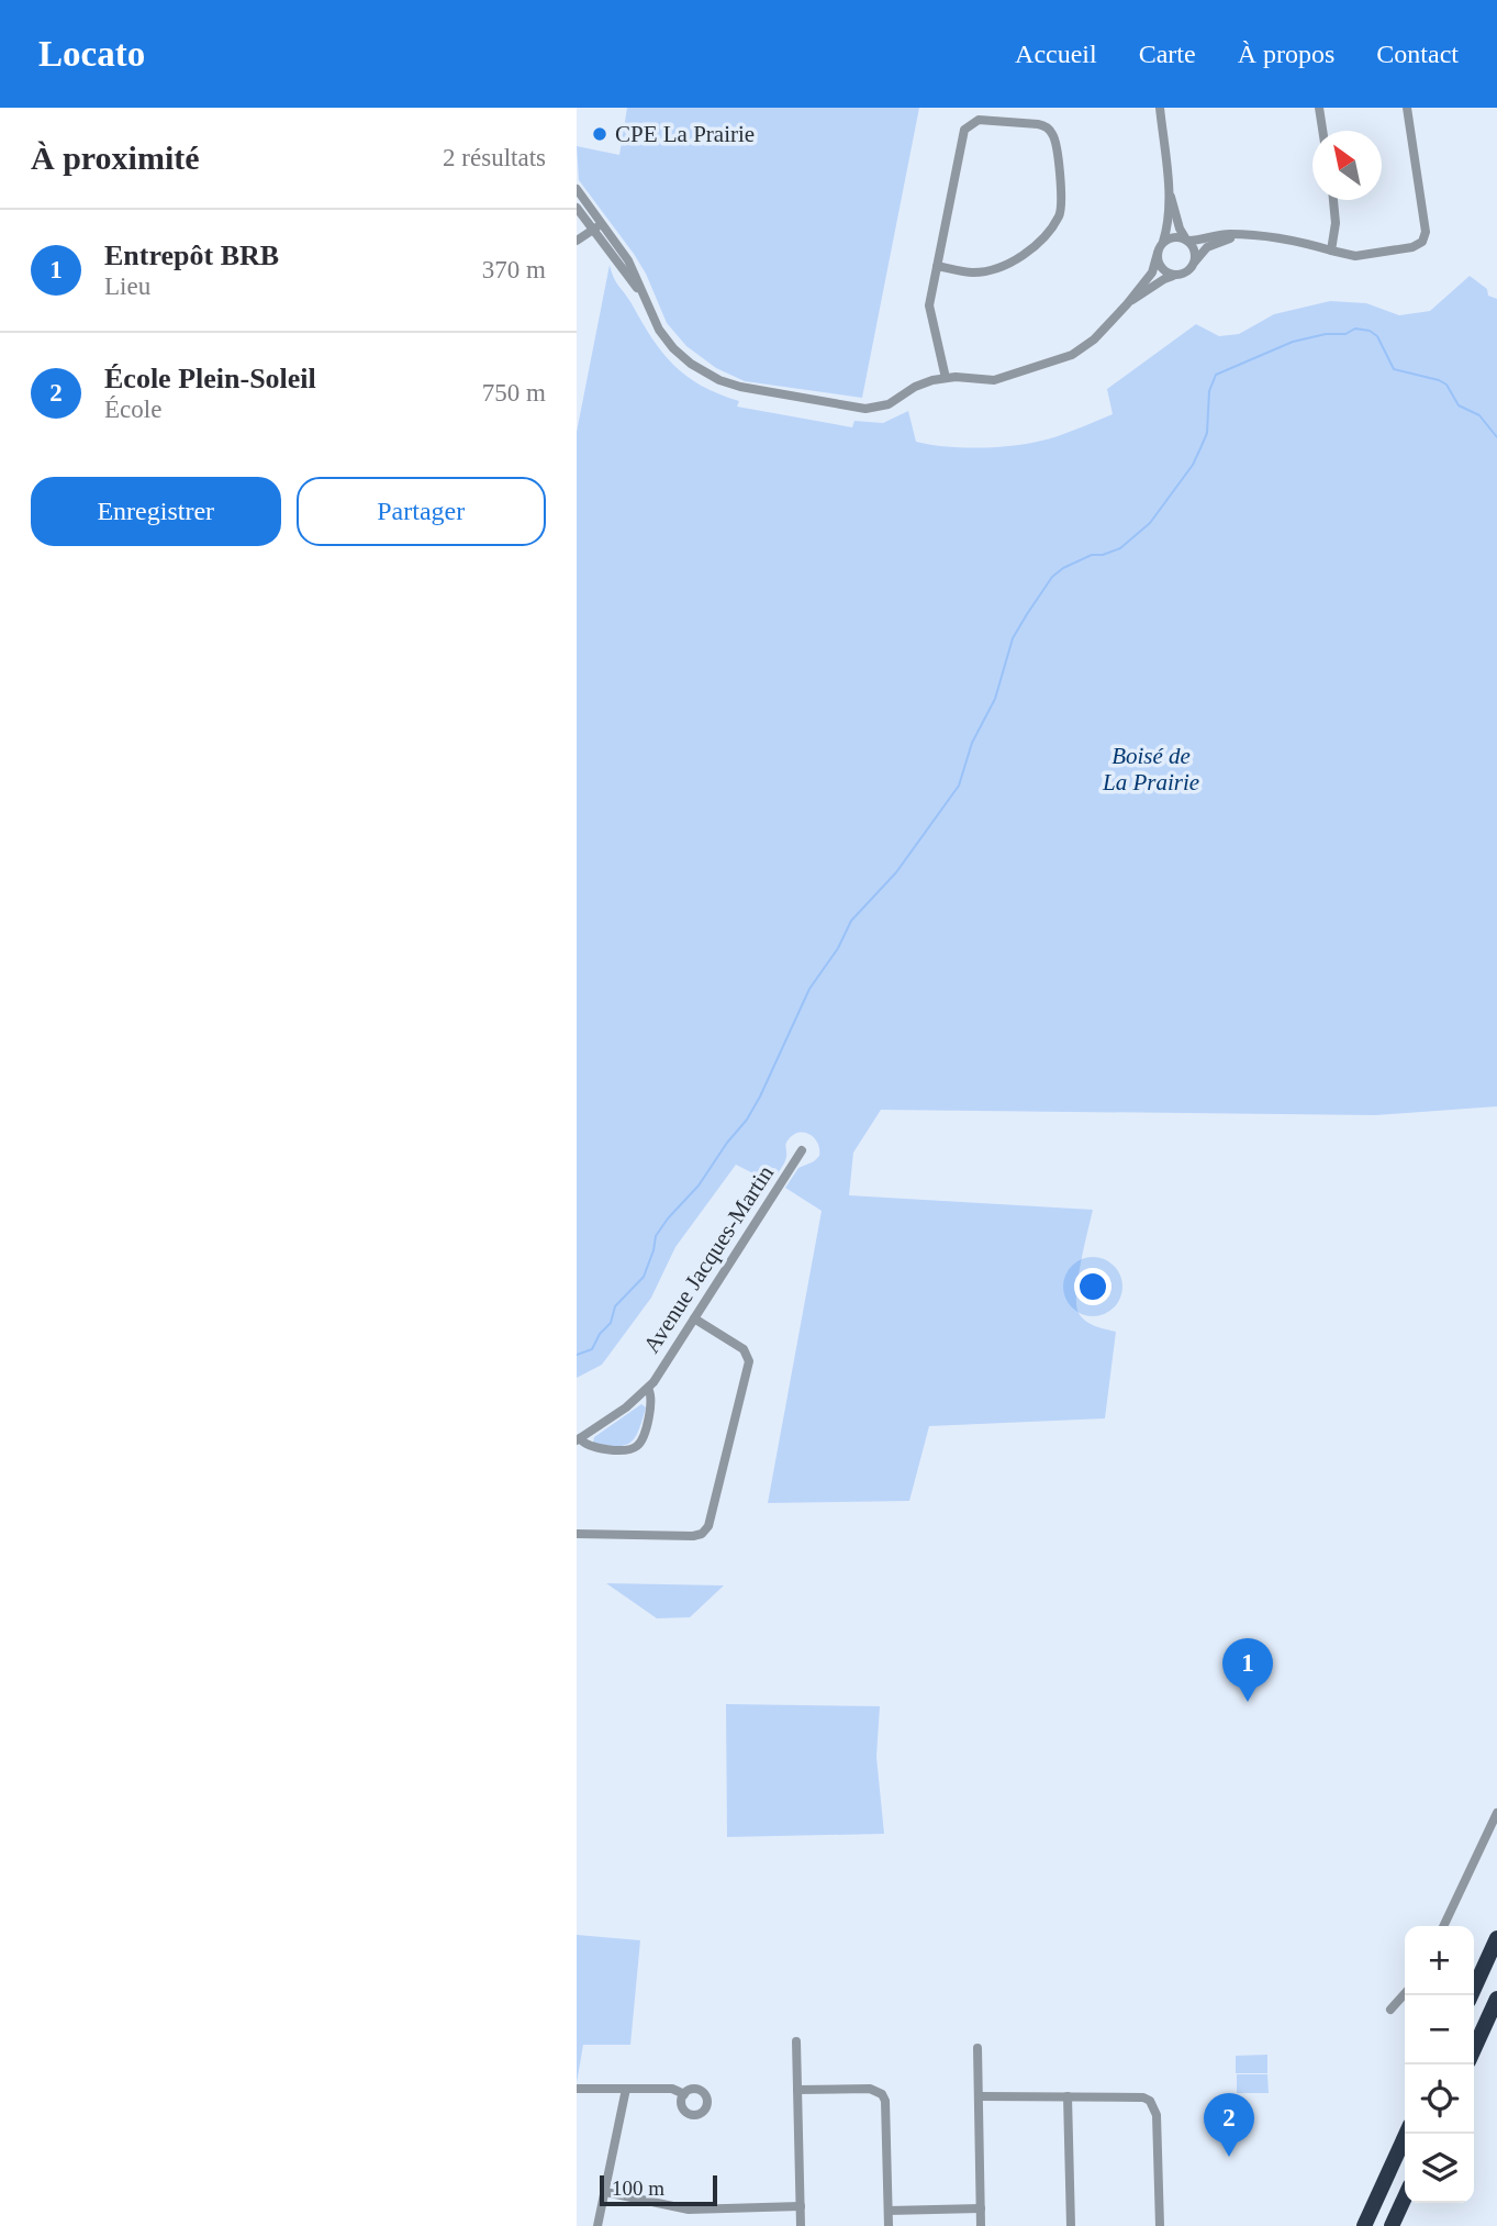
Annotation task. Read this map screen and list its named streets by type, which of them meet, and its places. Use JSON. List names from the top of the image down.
{
  "streets": {
    "street": ["Avenue Jacques-Martin"]
  },
  "parks": ["Boisé de La Prairie"],
  "places": ["CPE La Prairie"],
  "scale_bar": "100 m",
  "north": "top left",
  "page": {
    "header": "Locato",
    "nav": [
      "Accueil",
      "Carte",
      "À propos",
      "Contact"
    ],
    "heading": ["À proximité", "2 résultats"],
    "list": [
      {
        "mark": "1",
        "name": "Entrepôt BRB",
        "note": "Lieu",
        "value": "370 m"
      },
      {
        "mark": "2",
        "name": "École Plein-Soleil",
        "note": "École",
        "value": "750 m"
      }
    ],
    "buttons": ["Enregistrer", "Partager"],
    "pins": ["1", "2"],
    "map_buttons": ["+", "−"],
    "scale": "100 m"
  }
}
